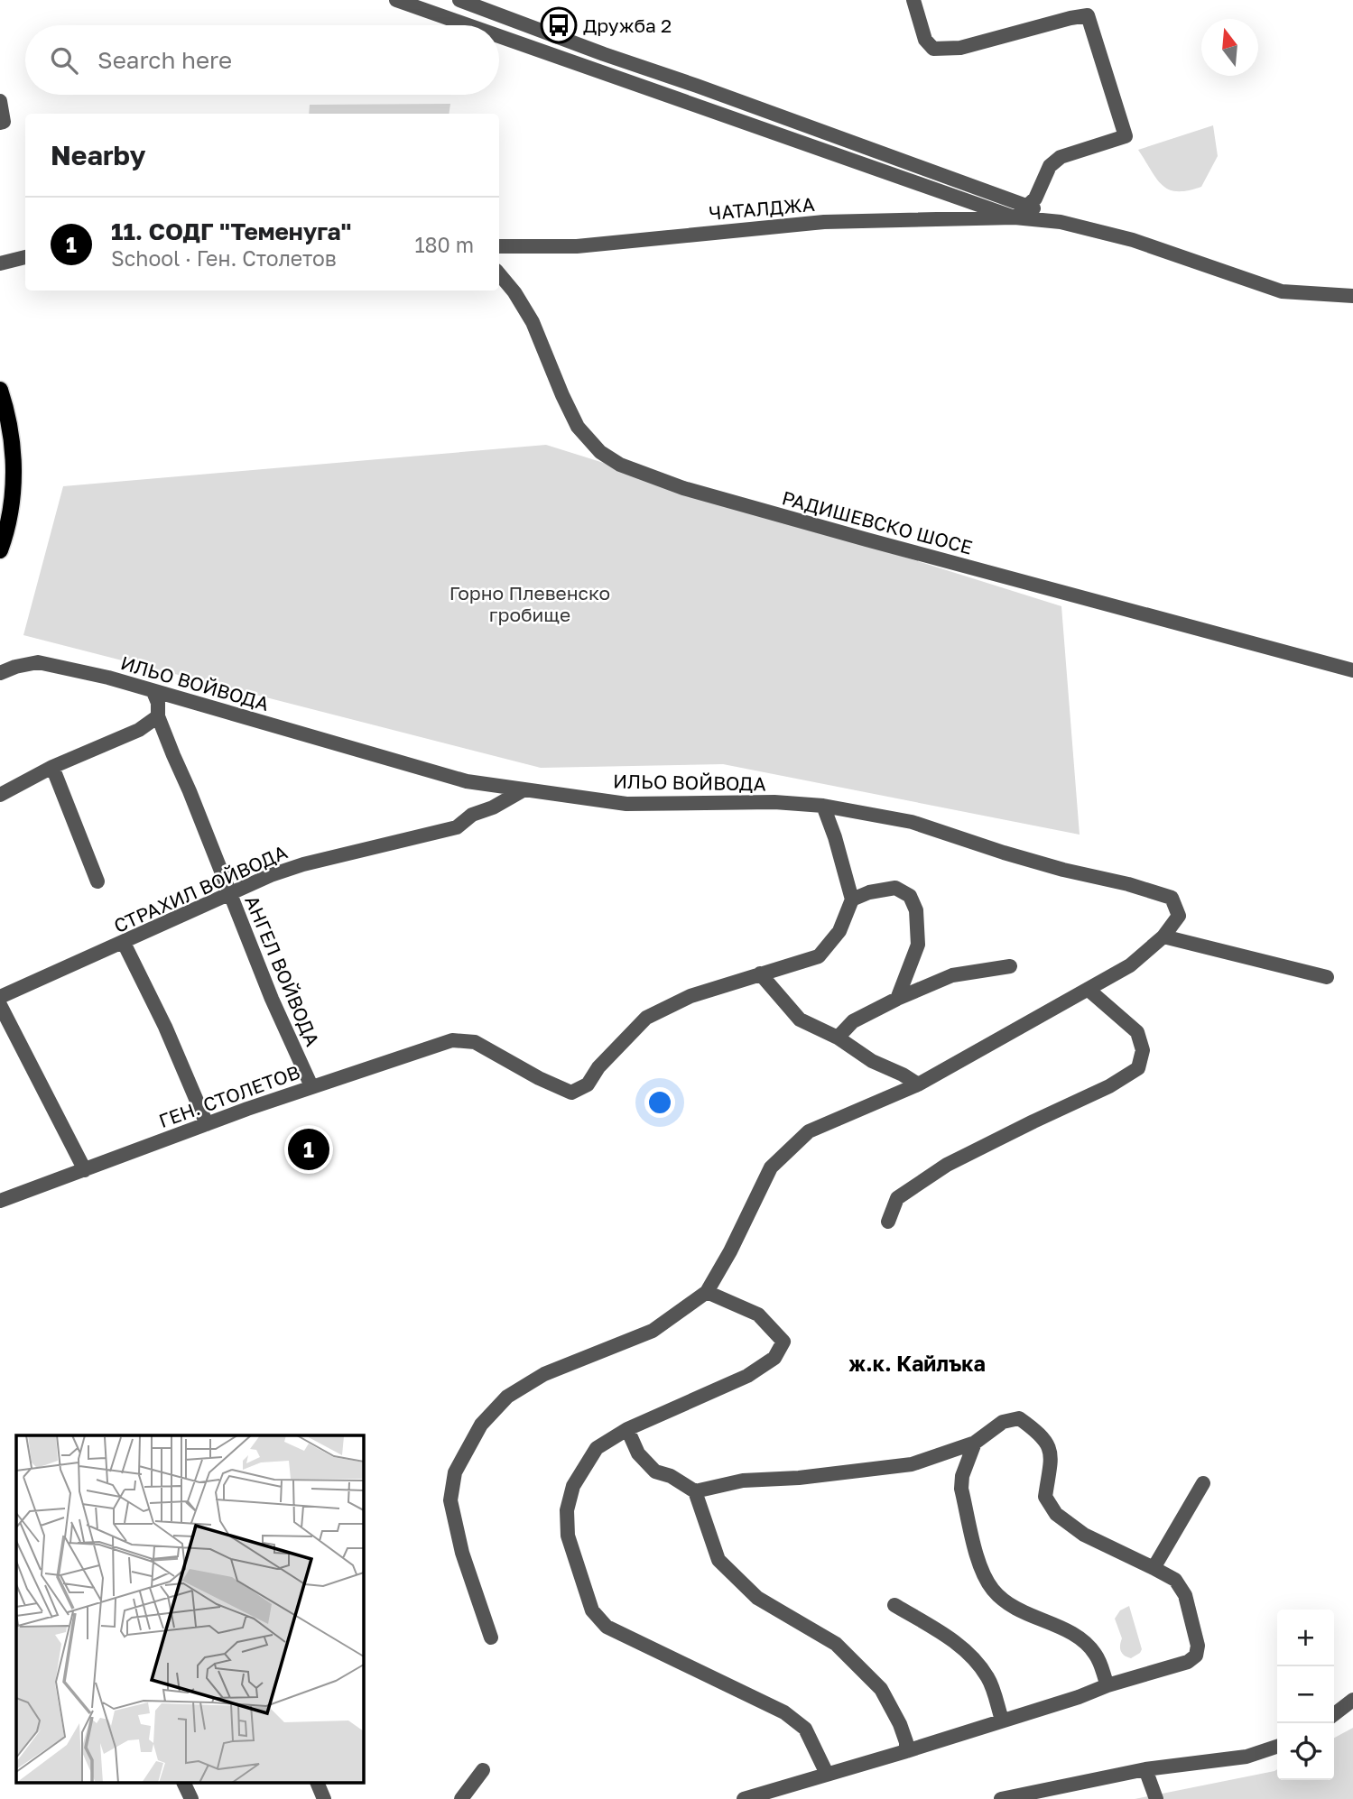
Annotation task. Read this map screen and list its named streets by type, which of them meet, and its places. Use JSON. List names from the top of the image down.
{
  "streets": {
    "street": [
      "ЧАТАЛДЖА",
      "РАДИШЕВСКО ШОСЕ",
      "ИЛЬО ВОЙВОДА",
      "СТРАХИЛ ВОЙВОДА",
      "АНГЕЛ ВОЙВОДА",
      "ГЕН. СТОЛЕТОВ"
    ]
  },
  "crossings": [
    ["ИЛЬО ВОЙВОДА", "СТРАХИЛ ВОЙВОДА"],
    ["ИЛЬО ВОЙВОДА", "АНГЕЛ ВОЙВОДА"],
    ["СТРАХИЛ ВОЙВОДА", "АНГЕЛ ВОЙВОДА"],
    ["АНГЕЛ ВОЙВОДА", "ГЕН. СТОЛЕТОВ"]
  ],
  "districts": ["ж.к. Кайлъка"],
  "parks": ["Горно Плевенско гробище"],
  "places": {
    "bus stop": ["Дружба 2"]
  },
  "north": "top",
  "page": {
    "search": "Search here",
    "heading": "Nearby",
    "list": [
      {
        "mark": "1",
        "name": "11. СОДГ \"Теменуга\"",
        "note": "School · Ген. Столетов",
        "value": "180 m"
      }
    ],
    "pins": "1",
    "map_buttons": ["+", "−"]
  }
}
